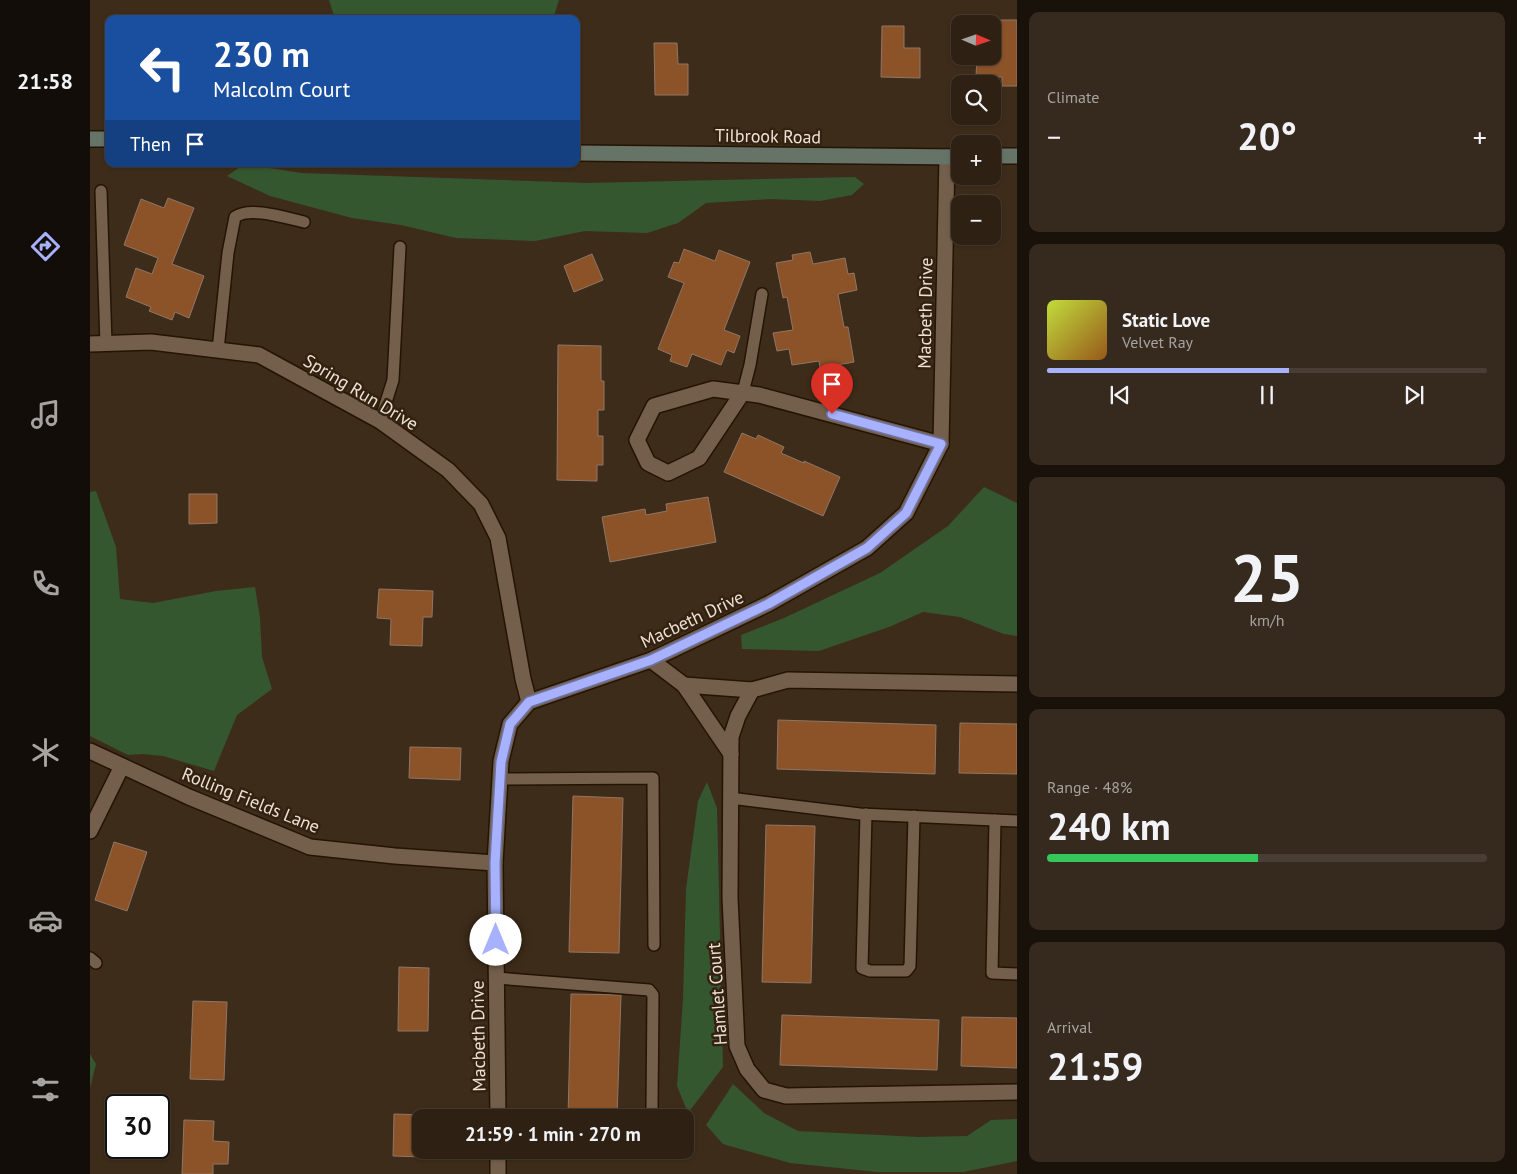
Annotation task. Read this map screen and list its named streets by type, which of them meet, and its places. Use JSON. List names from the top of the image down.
{
  "streets": {
    "street": [
      "Tilbrook Road",
      "Macbeth Drive",
      "Spring Run Drive",
      "Rolling Fields Lane",
      "Hamlet Court"
    ]
  },
  "crossings": [
    ["Macbeth Drive", "Spring Run Drive"],
    ["Macbeth Drive", "Rolling Fields Lane"]
  ],
  "north": "right",
  "page": {
    "tabs": "21:58",
    "tile": [
      "Climate",
      ["25", "km/h"],
      ["Range · 48%", "240 km"],
      ["Arrival", "21:59"]
    ],
    "map_buttons": ["+", "−"],
    "turn": ["230 m", "Malcolm Court"],
    "heat": ["−", "20°", "+"],
    "then": "Then",
    "song": ["Static Love", "Velvet Ray"],
    "limit": "30",
    "trip": "21:59 · 1 min · 270 m"
  }
}
